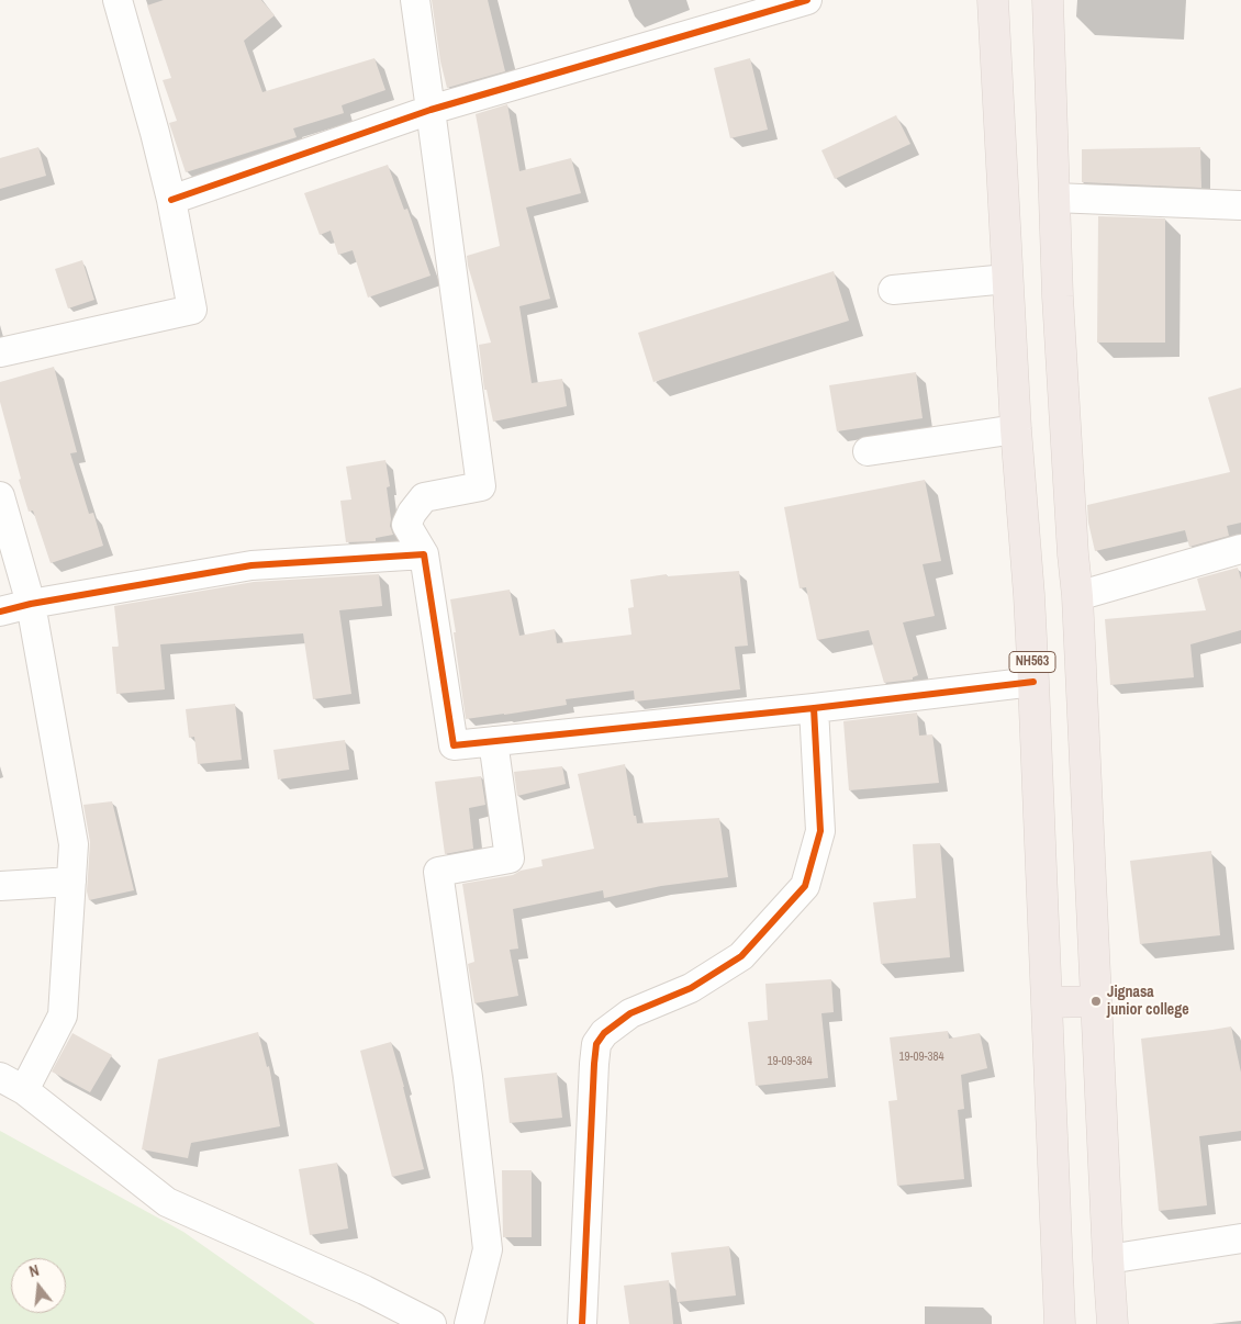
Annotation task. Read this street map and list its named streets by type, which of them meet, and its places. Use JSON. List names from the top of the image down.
{
  "streets": {
    "highway": ["NH563"]
  },
  "places": ["Jignasa junior college"],
  "house_numbers": ["19-09-384", "19-09-384"],
  "north": "top"
}
